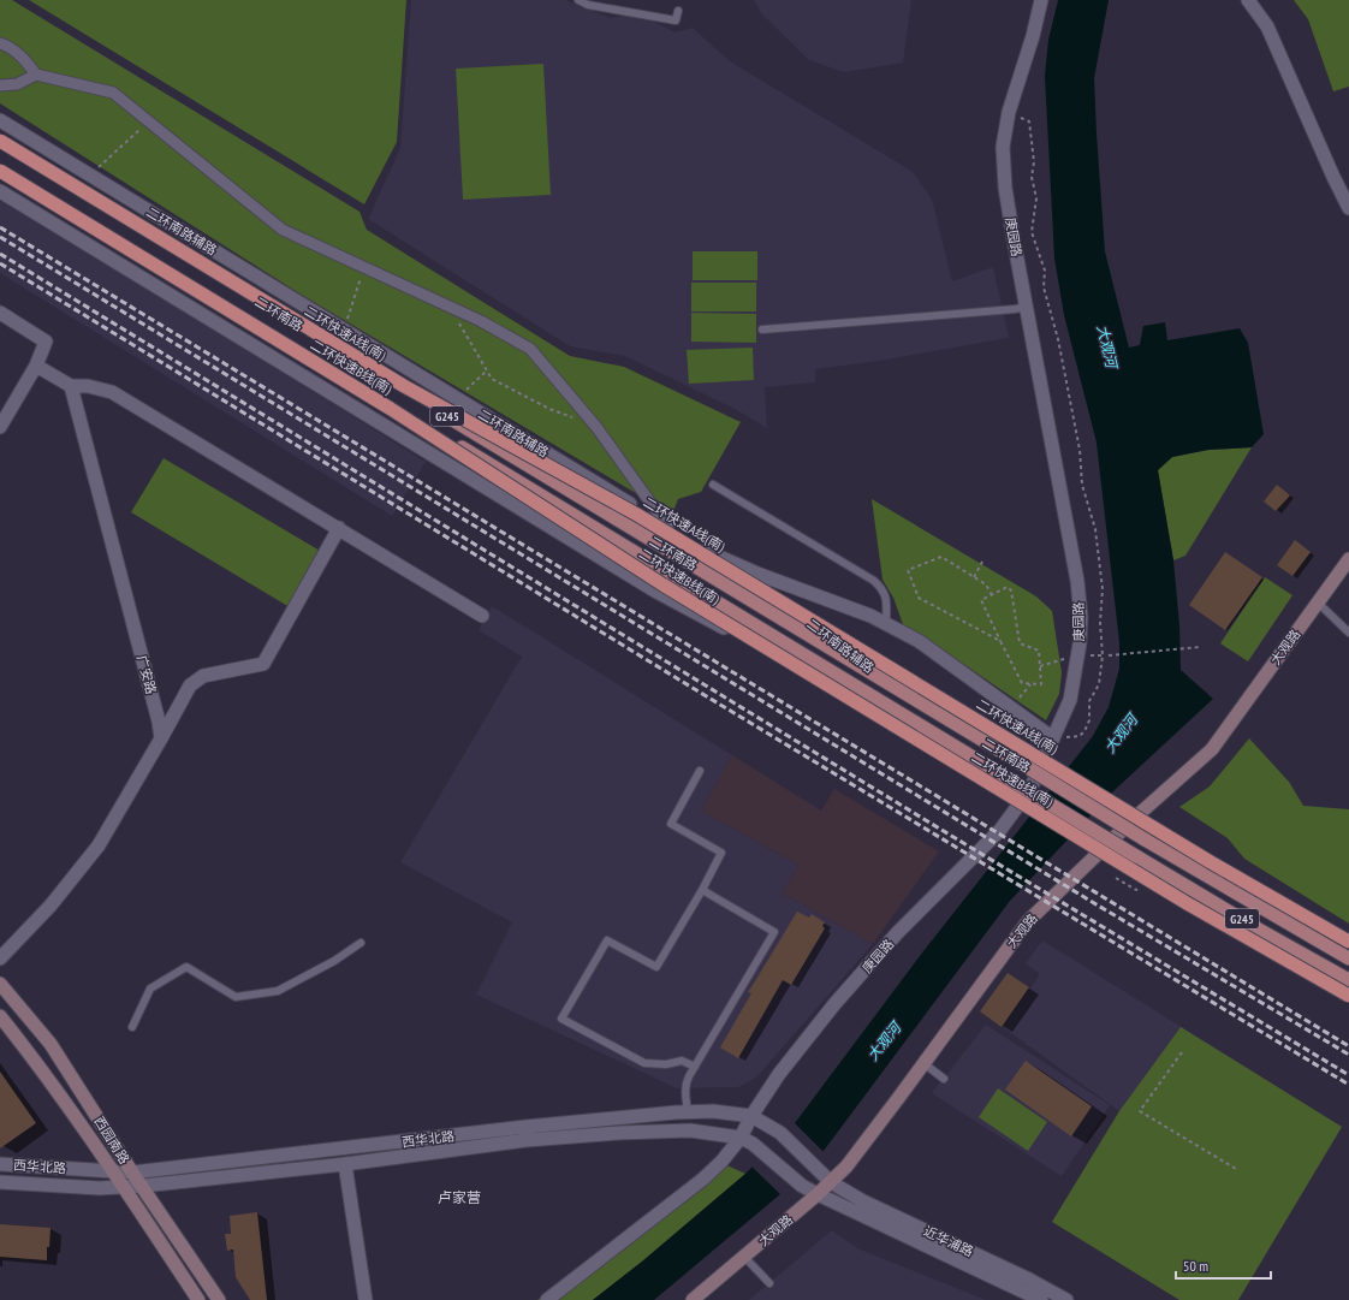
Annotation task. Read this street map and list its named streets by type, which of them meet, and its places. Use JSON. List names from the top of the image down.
{
  "streets": {
    "highway": ["二环快速A线(南)", "二环快速B线(南)"],
    "main road": [
      "二环南路",
      "G245",
      "大观路",
      "西园南路"
    ],
    "street": [
      "二环南路辅路",
      "庚园路",
      "广安路",
      "西华北路",
      "近华浦路"
    ]
  },
  "crossings": [
    ["二环南路辅路", "二环南路"],
    ["庚园路", "西华北路"],
    ["大观路", "西华北路"],
    ["大观路", "近华浦路"],
    ["西华北路", "西园南路"],
    ["西华北路", "近华浦路"]
  ],
  "districts": ["卢家营"],
  "water": ["大观河"],
  "scale_bar": "50 m"
}
